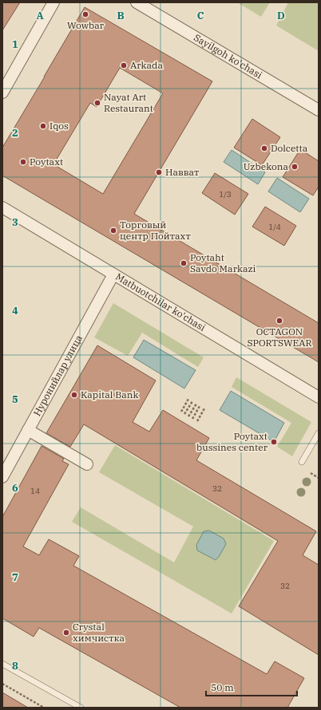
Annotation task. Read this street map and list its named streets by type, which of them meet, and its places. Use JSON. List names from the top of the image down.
{
  "streets": {
    "street": ["Sayilgoh ko'chasi", "Matbuotchilar ko'chasi", "Нуронийлар улица"]
  },
  "crossings": [
    ["Matbuotchilar ko'chasi", "Нуронийлар улица"]
  ],
  "places": [
    "Wowbar",
    "Arkada",
    "Nayat Art Restaurant",
    "Iqos",
    "Dolcetta",
    "Poytaxt",
    "Uzbekona",
    "Навват",
    "Торговый центр Пойтахт",
    "Poytaht Savdo Markazi",
    "OCTAGON SPORTSWEAR",
    "Kapital Bank",
    "Poytaxt bussines center",
    "Crystal химчистка"
  ],
  "house_numbers": [
    "1/3",
    "1/4",
    "32",
    "14",
    "32"
  ],
  "scale_bar": "50 m",
  "grid": {
    "columns": [
      "A",
      "B",
      "C",
      "D"
    ],
    "rows": [
      "1",
      "2",
      "3",
      "4",
      "5",
      "6",
      "7",
      "8"
    ]
  }
}
